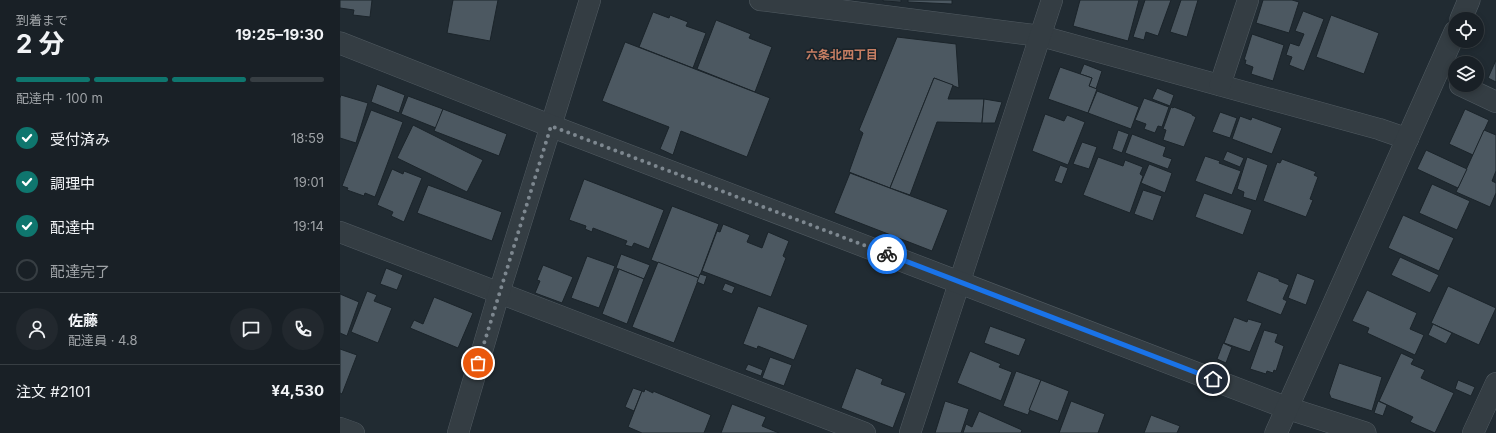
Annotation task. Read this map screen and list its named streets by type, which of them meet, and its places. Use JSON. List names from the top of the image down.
{
  "districts": ["六条北四丁目"],
  "page": {
    "heading": ["2 分", "到着まで", "19:25–19:30"],
    "panel": [
      "佐藤",
      "配達員 · 4.8",
      "注文 #2101",
      "¥4,530"
    ],
    "bar": "配達中 · 100 m",
    "list": [
      ["受付済み", "18:59"],
      ["調理中", "19:01"],
      ["配達中", "19:14"],
      "配達完了"
    ]
  }
}
